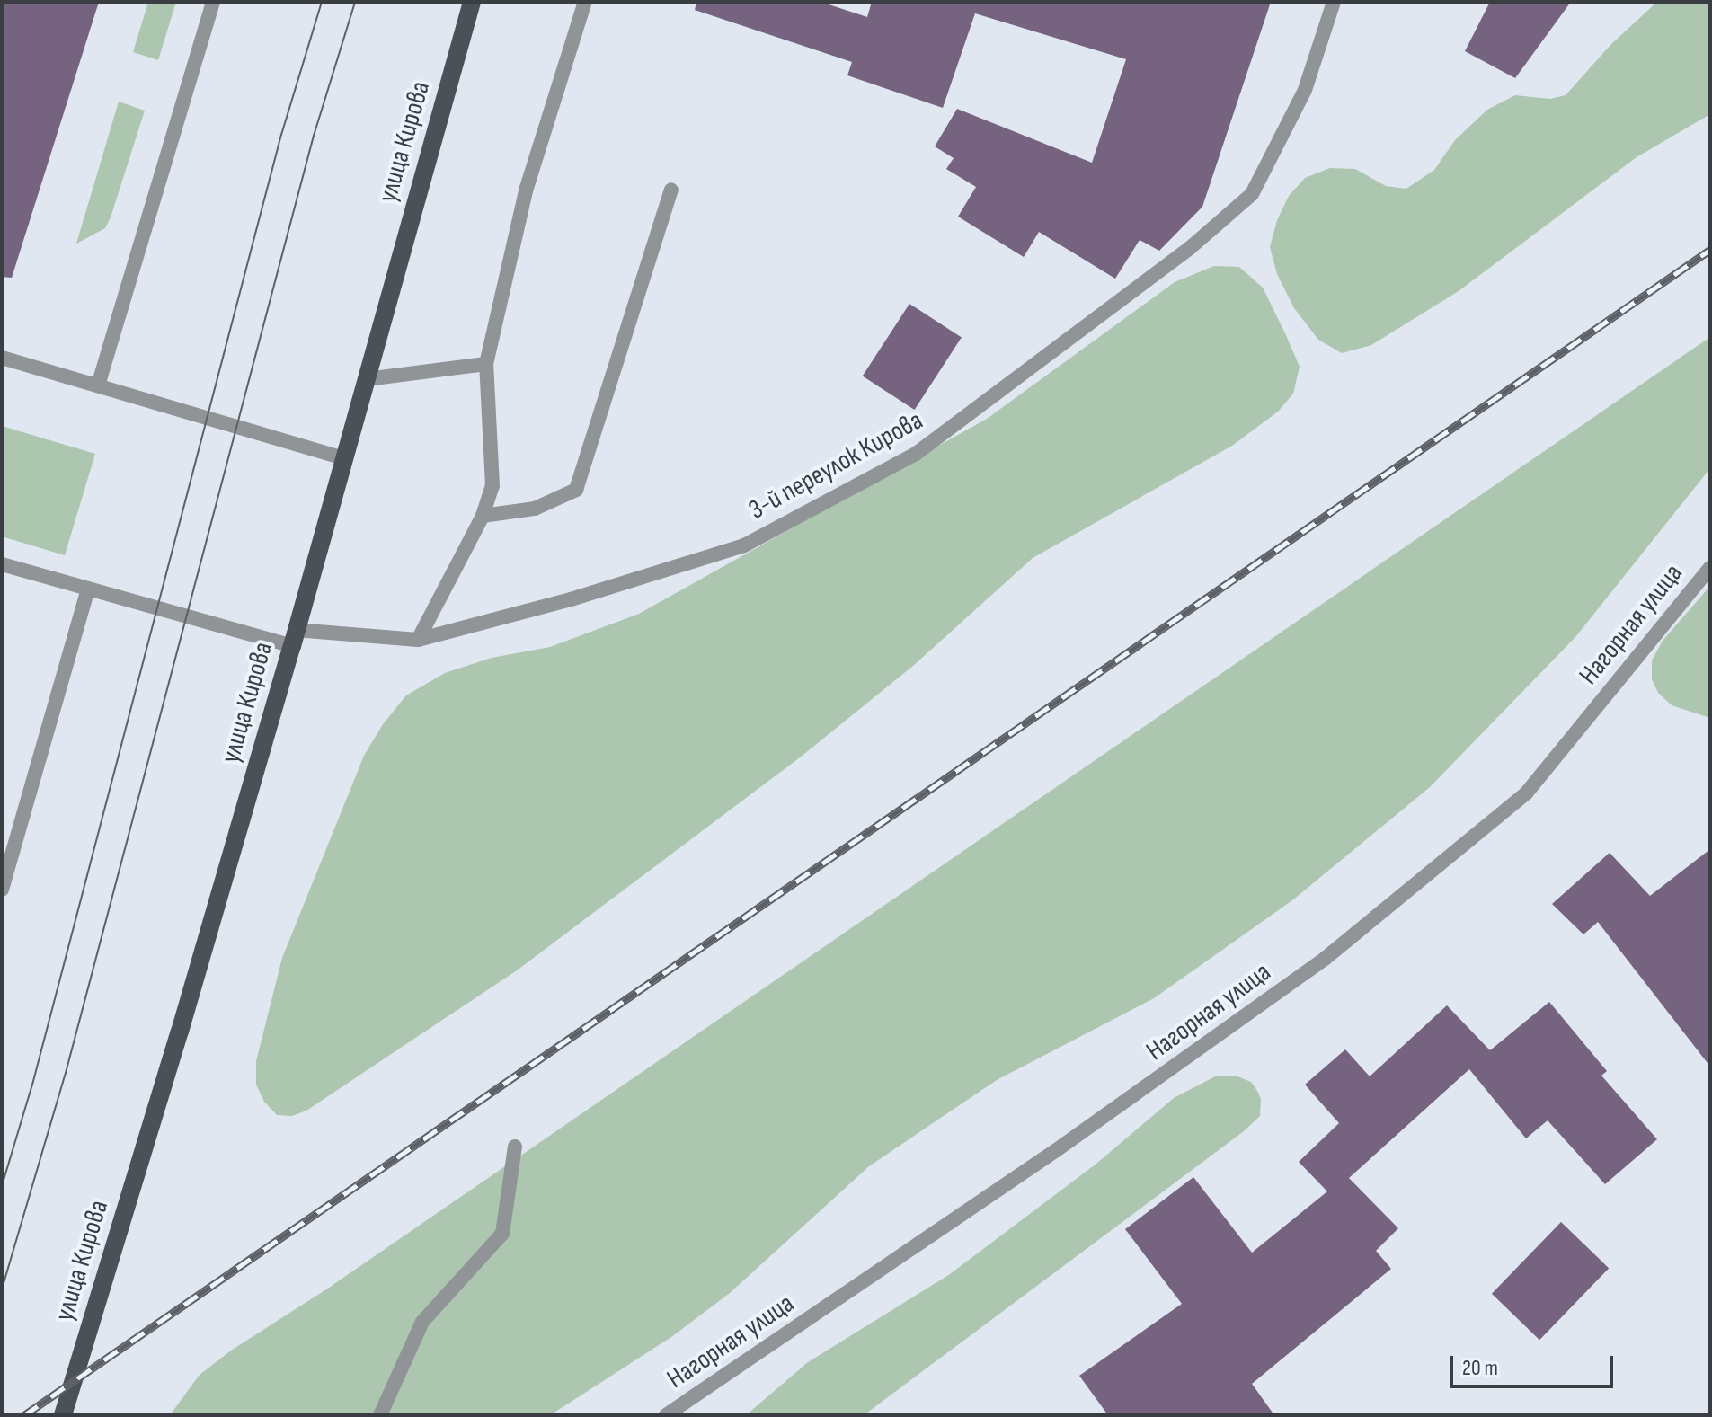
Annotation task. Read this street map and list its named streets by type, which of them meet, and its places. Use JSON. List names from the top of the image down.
{
  "streets": {
    "main road": ["улица Кирова"],
    "street": ["3-й переулок Кирова", "Нагорная улица"]
  },
  "crossings": [
    ["улица Кирова", "3-й переулок Кирова"]
  ],
  "scale_bar": "20 m"
}
